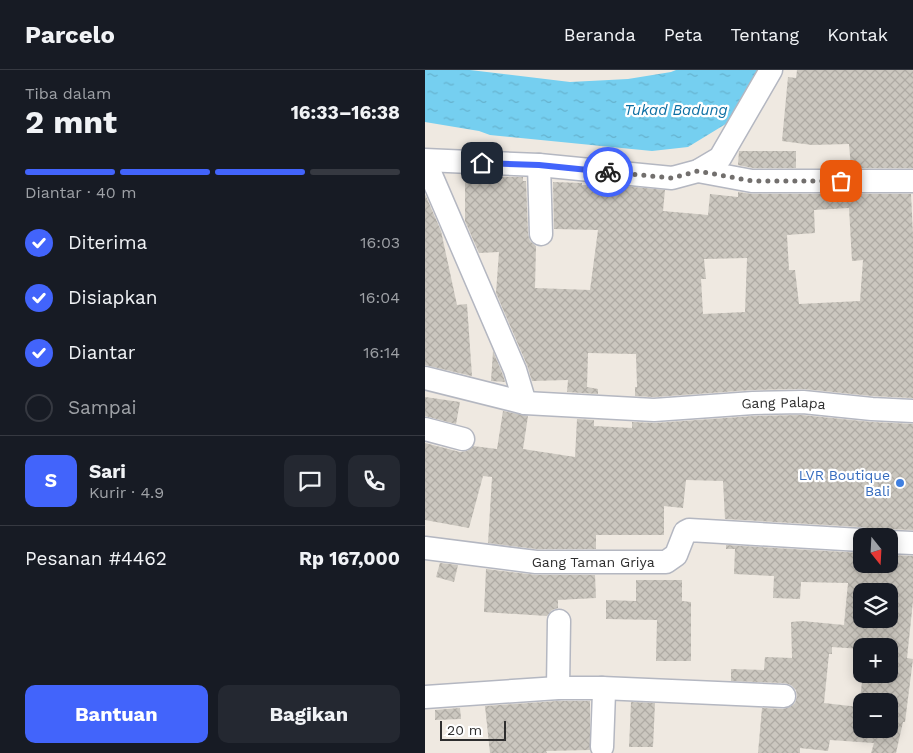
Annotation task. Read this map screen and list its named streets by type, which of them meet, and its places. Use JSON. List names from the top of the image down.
{
  "streets": {
    "street": ["Gang Palapa", "Gang Taman Griya"]
  },
  "water": ["Tukad Badung"],
  "places": ["LVR Boutique Bali"],
  "scale_bar": "20 m",
  "north": "bottom",
  "page": {
    "header": "Parcelo",
    "nav": [
      "Beranda",
      "Peta",
      "Tentang",
      "Kontak"
    ],
    "heading": ["2 mnt", "Tiba dalam", "16:33–16:38"],
    "panel": [
      "Sari",
      "Kurir · 4.9",
      "Pesanan #4462",
      "Rp 167,000"
    ],
    "bar": "Diantar · 40 m",
    "list": [
      ["Diterima", "16:03"],
      ["Disiapkan", "16:04"],
      ["Diantar", "16:14"],
      "Sampai"
    ],
    "round": "S",
    "map_buttons": ["+", "−"],
    "buttons": ["Bantuan", "Bagikan"],
    "scale": "20 m"
  }
}
